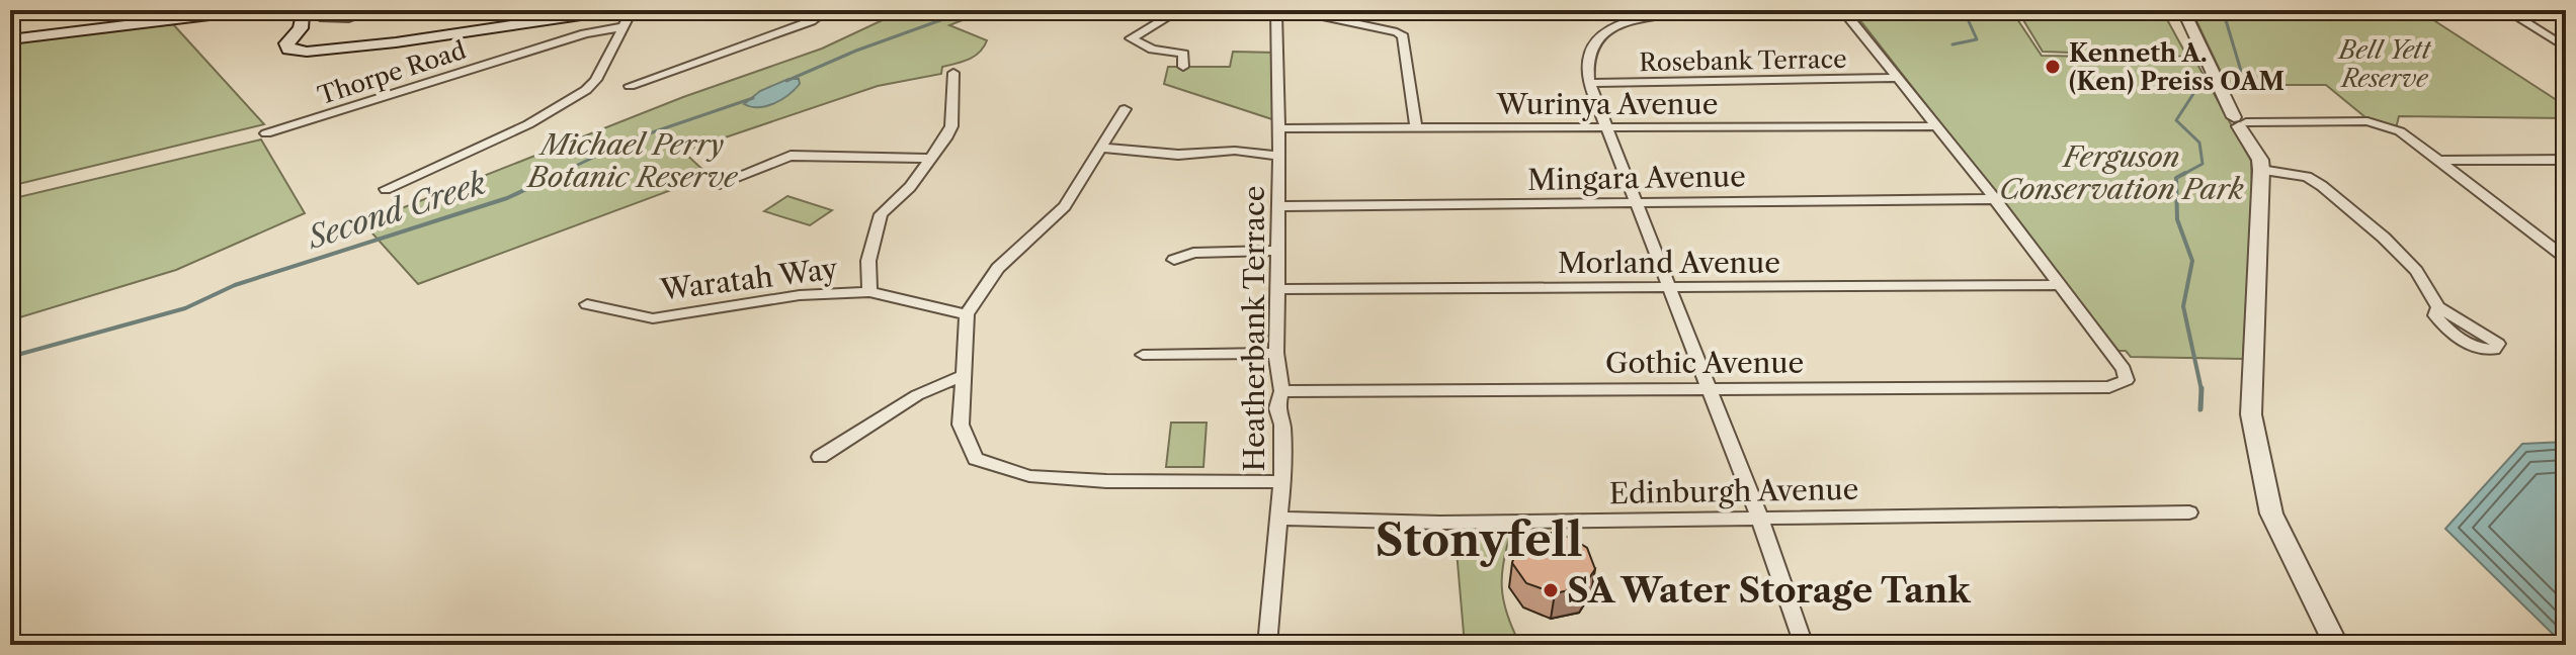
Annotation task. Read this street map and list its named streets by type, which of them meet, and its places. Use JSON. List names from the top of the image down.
{
  "streets": {
    "street": [
      "Rosebank Terrace",
      "Thorpe Road",
      "Wurinya Avenue",
      "Mingara Avenue",
      "Morland Avenue",
      "Waratah Way",
      "Heatherbank Terrace",
      "Gothic Avenue",
      "Edinburgh Avenue"
    ]
  },
  "crossings": [
    ["Wurinya Avenue", "Heatherbank Terrace"],
    ["Mingara Avenue", "Heatherbank Terrace"],
    ["Morland Avenue", "Heatherbank Terrace"],
    ["Morland Avenue", "Gothic Avenue"],
    ["Heatherbank Terrace", "Gothic Avenue"],
    ["Heatherbank Terrace", "Edinburgh Avenue"]
  ],
  "districts": ["Stonyfell"],
  "water": ["Second Creek"],
  "parks": ["Bell Yett Reserve", "Michael Perry Botanic Reserve", "Ferguson Conservation Park"],
  "places": ["Kenneth A. (Ken) Preiss OAM", "SA Water Storage Tank"]
}
